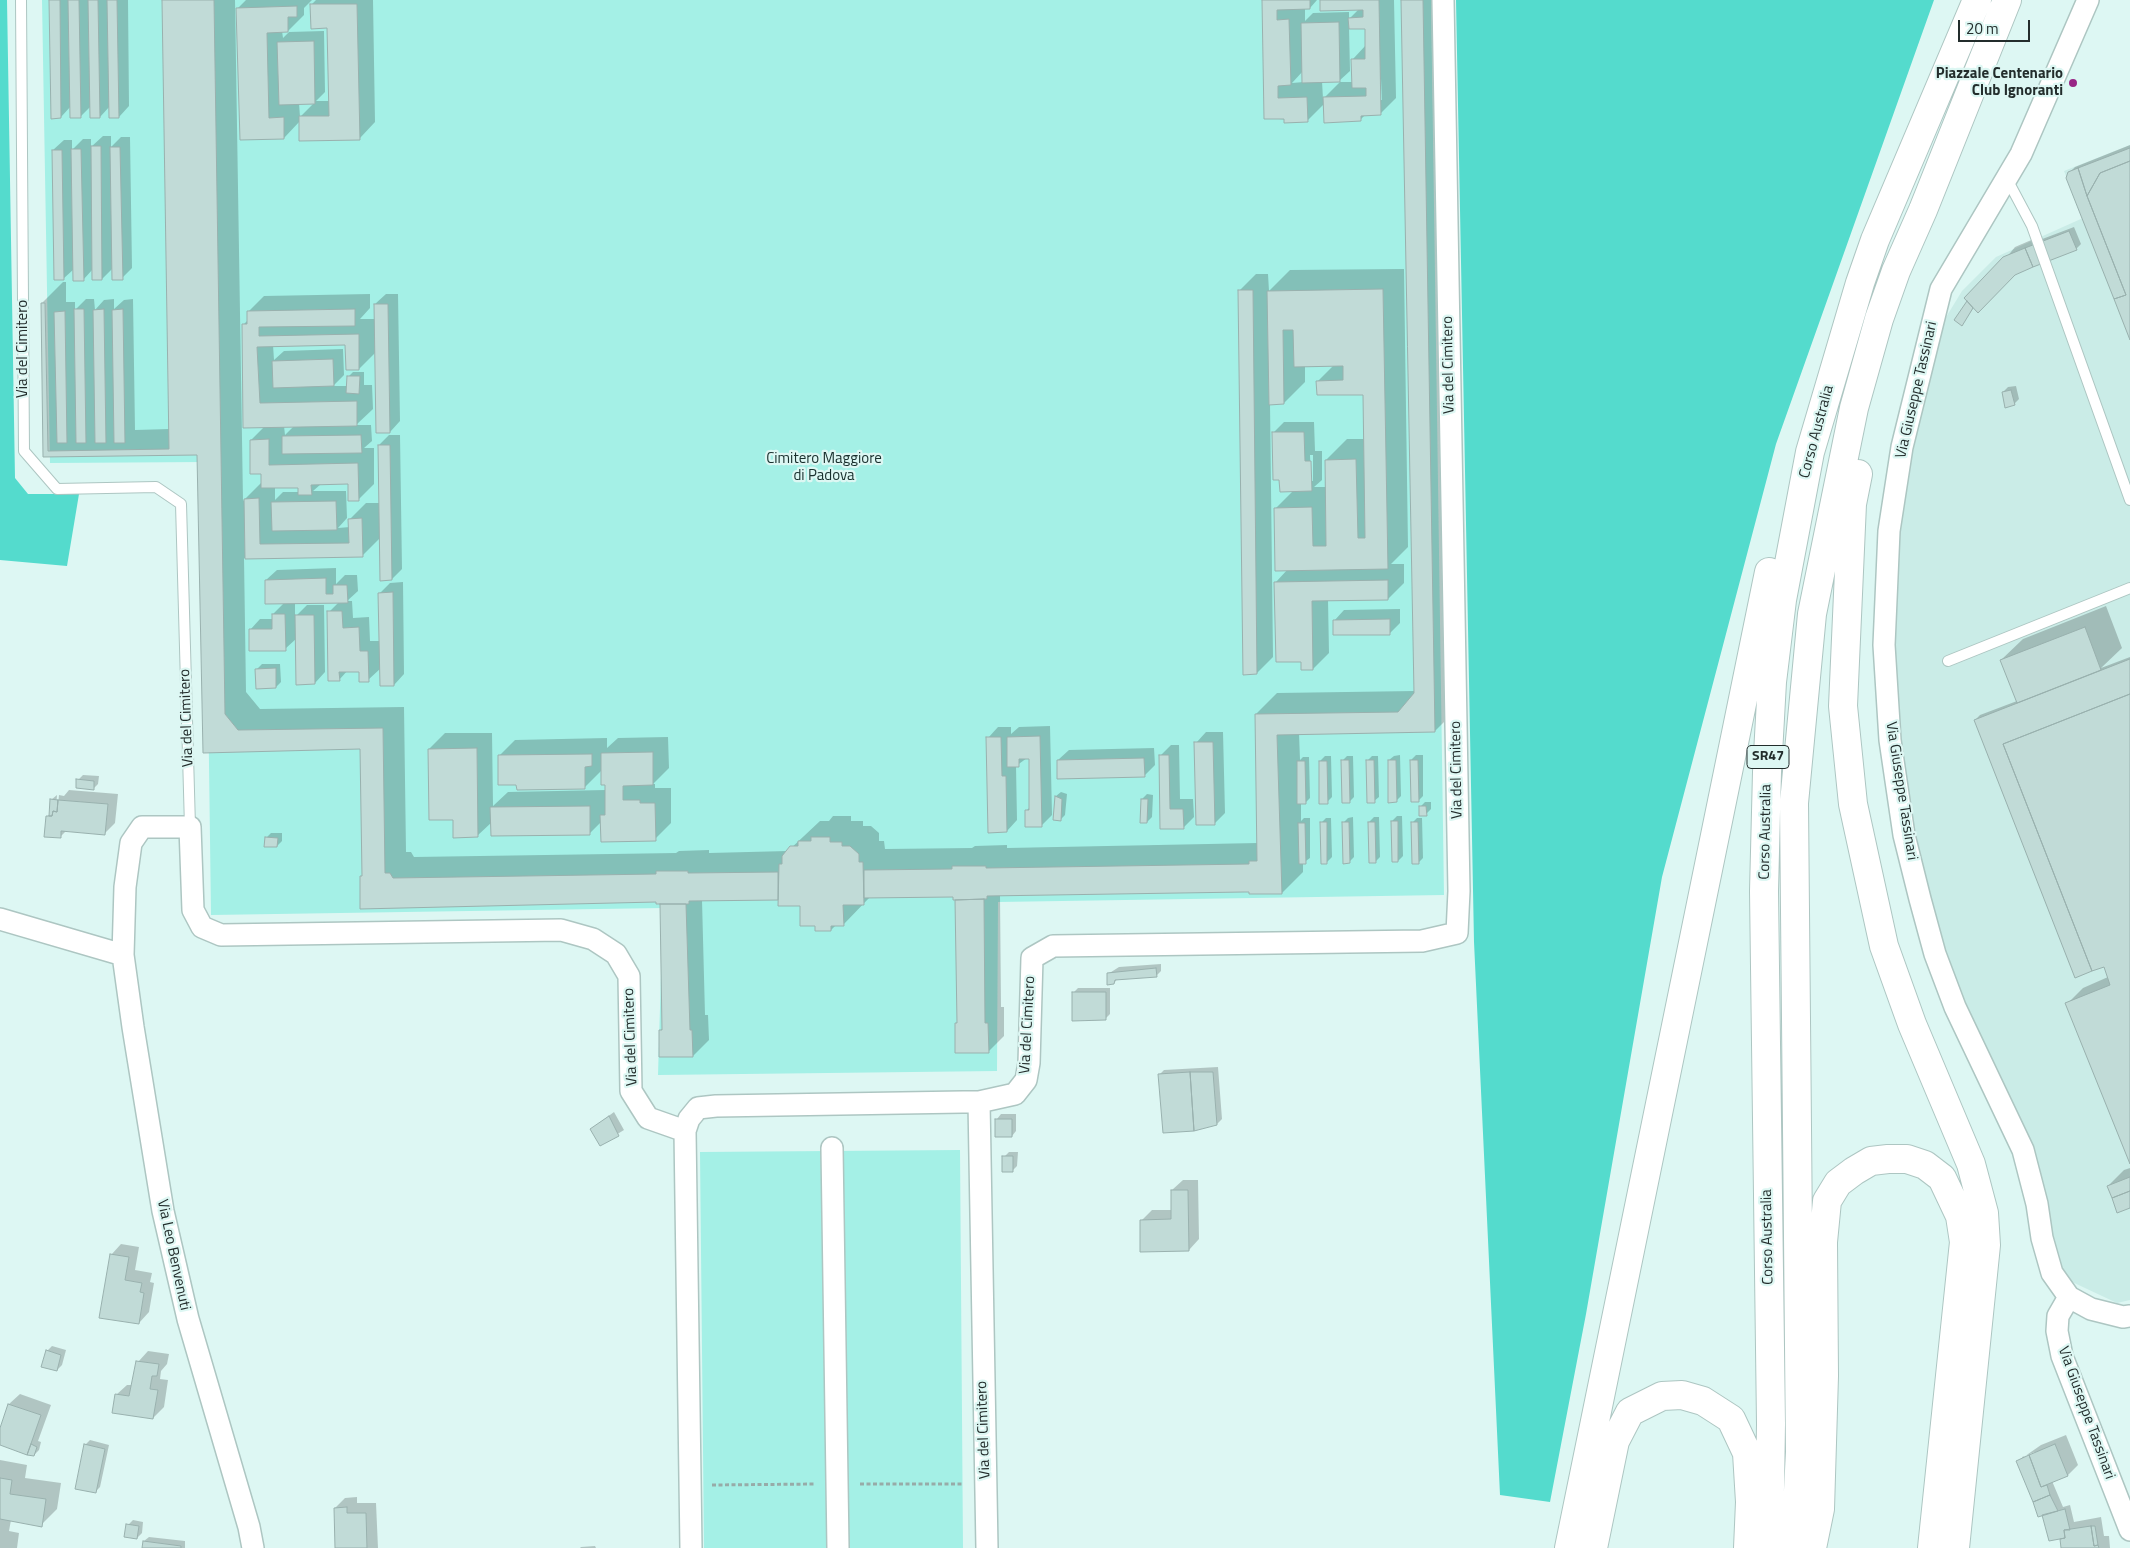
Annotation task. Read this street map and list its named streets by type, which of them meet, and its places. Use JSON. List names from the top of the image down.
{
  "streets": {
    "highway": ["Corso Australia", "SR47"],
    "street": ["Via del Cimitero", "Via Giuseppe Tassinari", "Via Leo Benvenuti"]
  },
  "crossings": [
    ["Via del Cimitero", "Via Leo Benvenuti"]
  ],
  "parks": ["Cimitero Maggiore di Padova"],
  "places": ["Piazzale Centenario Club Ignoranti"],
  "scale_bar": "20 m"
}
